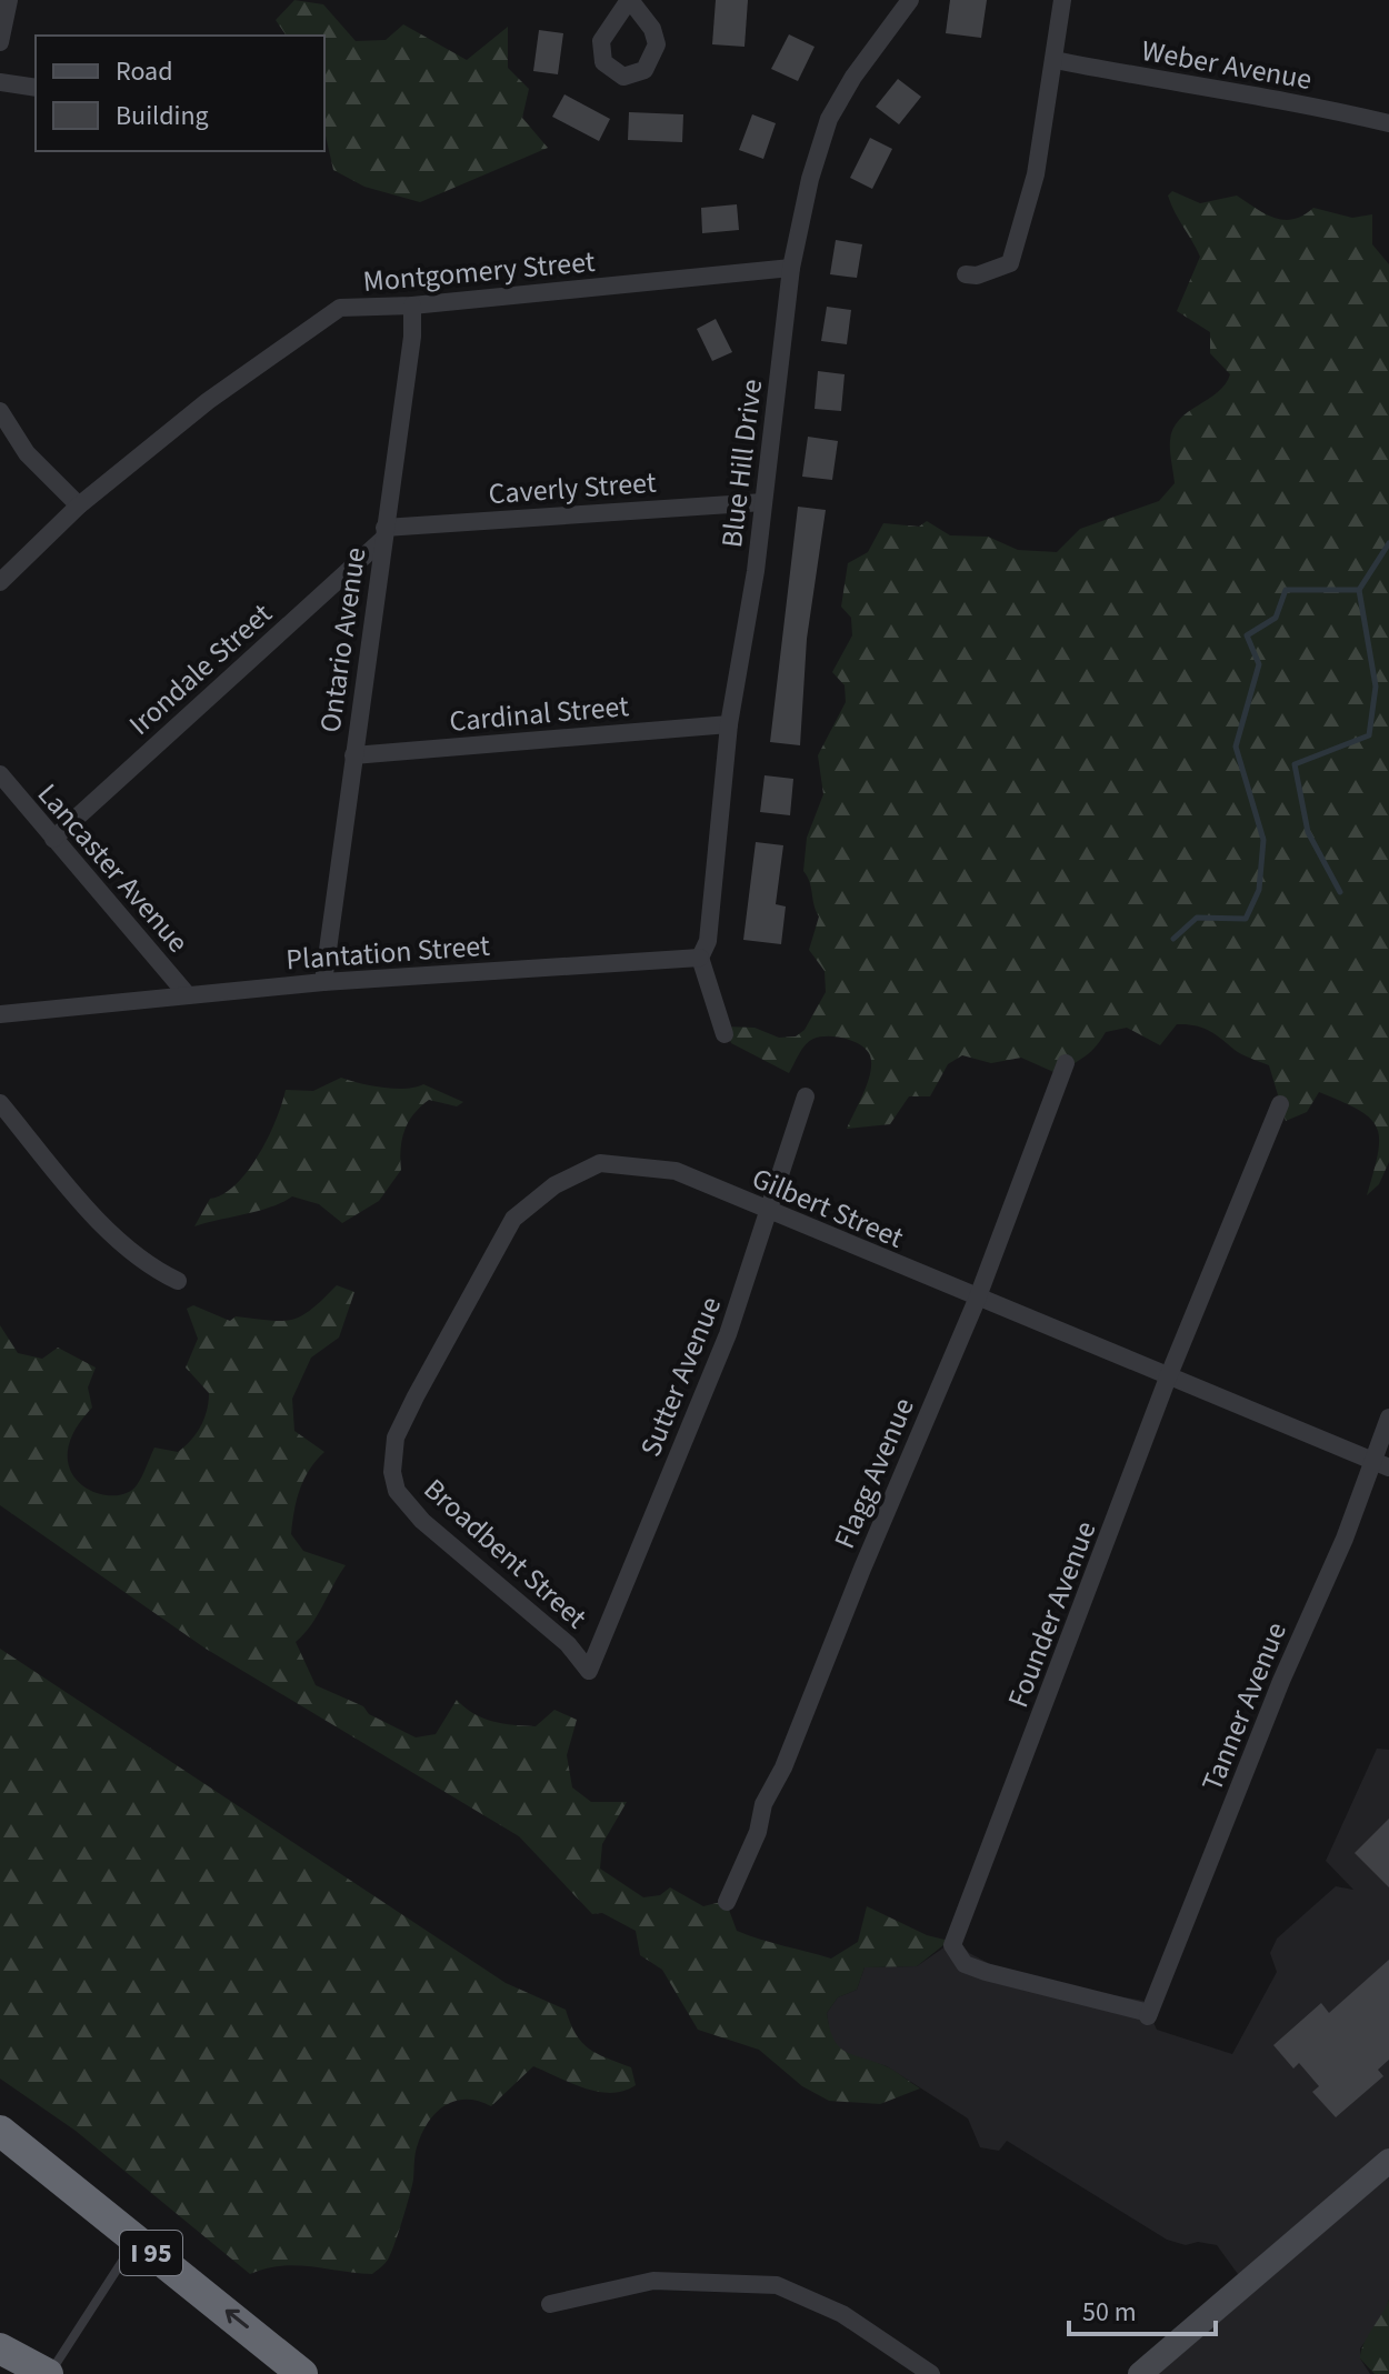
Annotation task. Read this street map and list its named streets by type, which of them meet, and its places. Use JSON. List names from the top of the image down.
{
  "streets": {
    "highway": ["I 95"],
    "street": [
      "Weber Avenue",
      "Montgomery Street",
      "Blue Hill Drive",
      "Caverly Street",
      "Ontario Avenue",
      "Irondale Street",
      "Cardinal Street",
      "Lancaster Avenue",
      "Plantation Street",
      "Gilbert Street",
      "Sutter Avenue",
      "Flagg Avenue",
      "Broadbent Street",
      "Founder Avenue",
      "Tanner Avenue"
    ]
  },
  "crossings": [
    ["Montgomery Street", "Blue Hill Drive"],
    ["Montgomery Street", "Ontario Avenue"],
    ["Blue Hill Drive", "Caverly Street"],
    ["Blue Hill Drive", "Cardinal Street"],
    ["Blue Hill Drive", "Plantation Street"],
    ["Caverly Street", "Ontario Avenue"],
    ["Caverly Street", "Irondale Street"],
    ["Ontario Avenue", "Irondale Street"],
    ["Ontario Avenue", "Cardinal Street"],
    ["Ontario Avenue", "Plantation Street"],
    ["Irondale Street", "Lancaster Avenue"],
    ["Lancaster Avenue", "Plantation Street"],
    ["Gilbert Street", "Sutter Avenue"],
    ["Gilbert Street", "Flagg Avenue"],
    ["Gilbert Street", "Broadbent Street"],
    ["Gilbert Street", "Founder Avenue"],
    ["Gilbert Street", "Tanner Avenue"],
    ["Sutter Avenue", "Broadbent Street"],
    ["Founder Avenue", "Tanner Avenue"]
  ],
  "legend": ["Road", "Building"],
  "scale_bar": "50 m"
}
